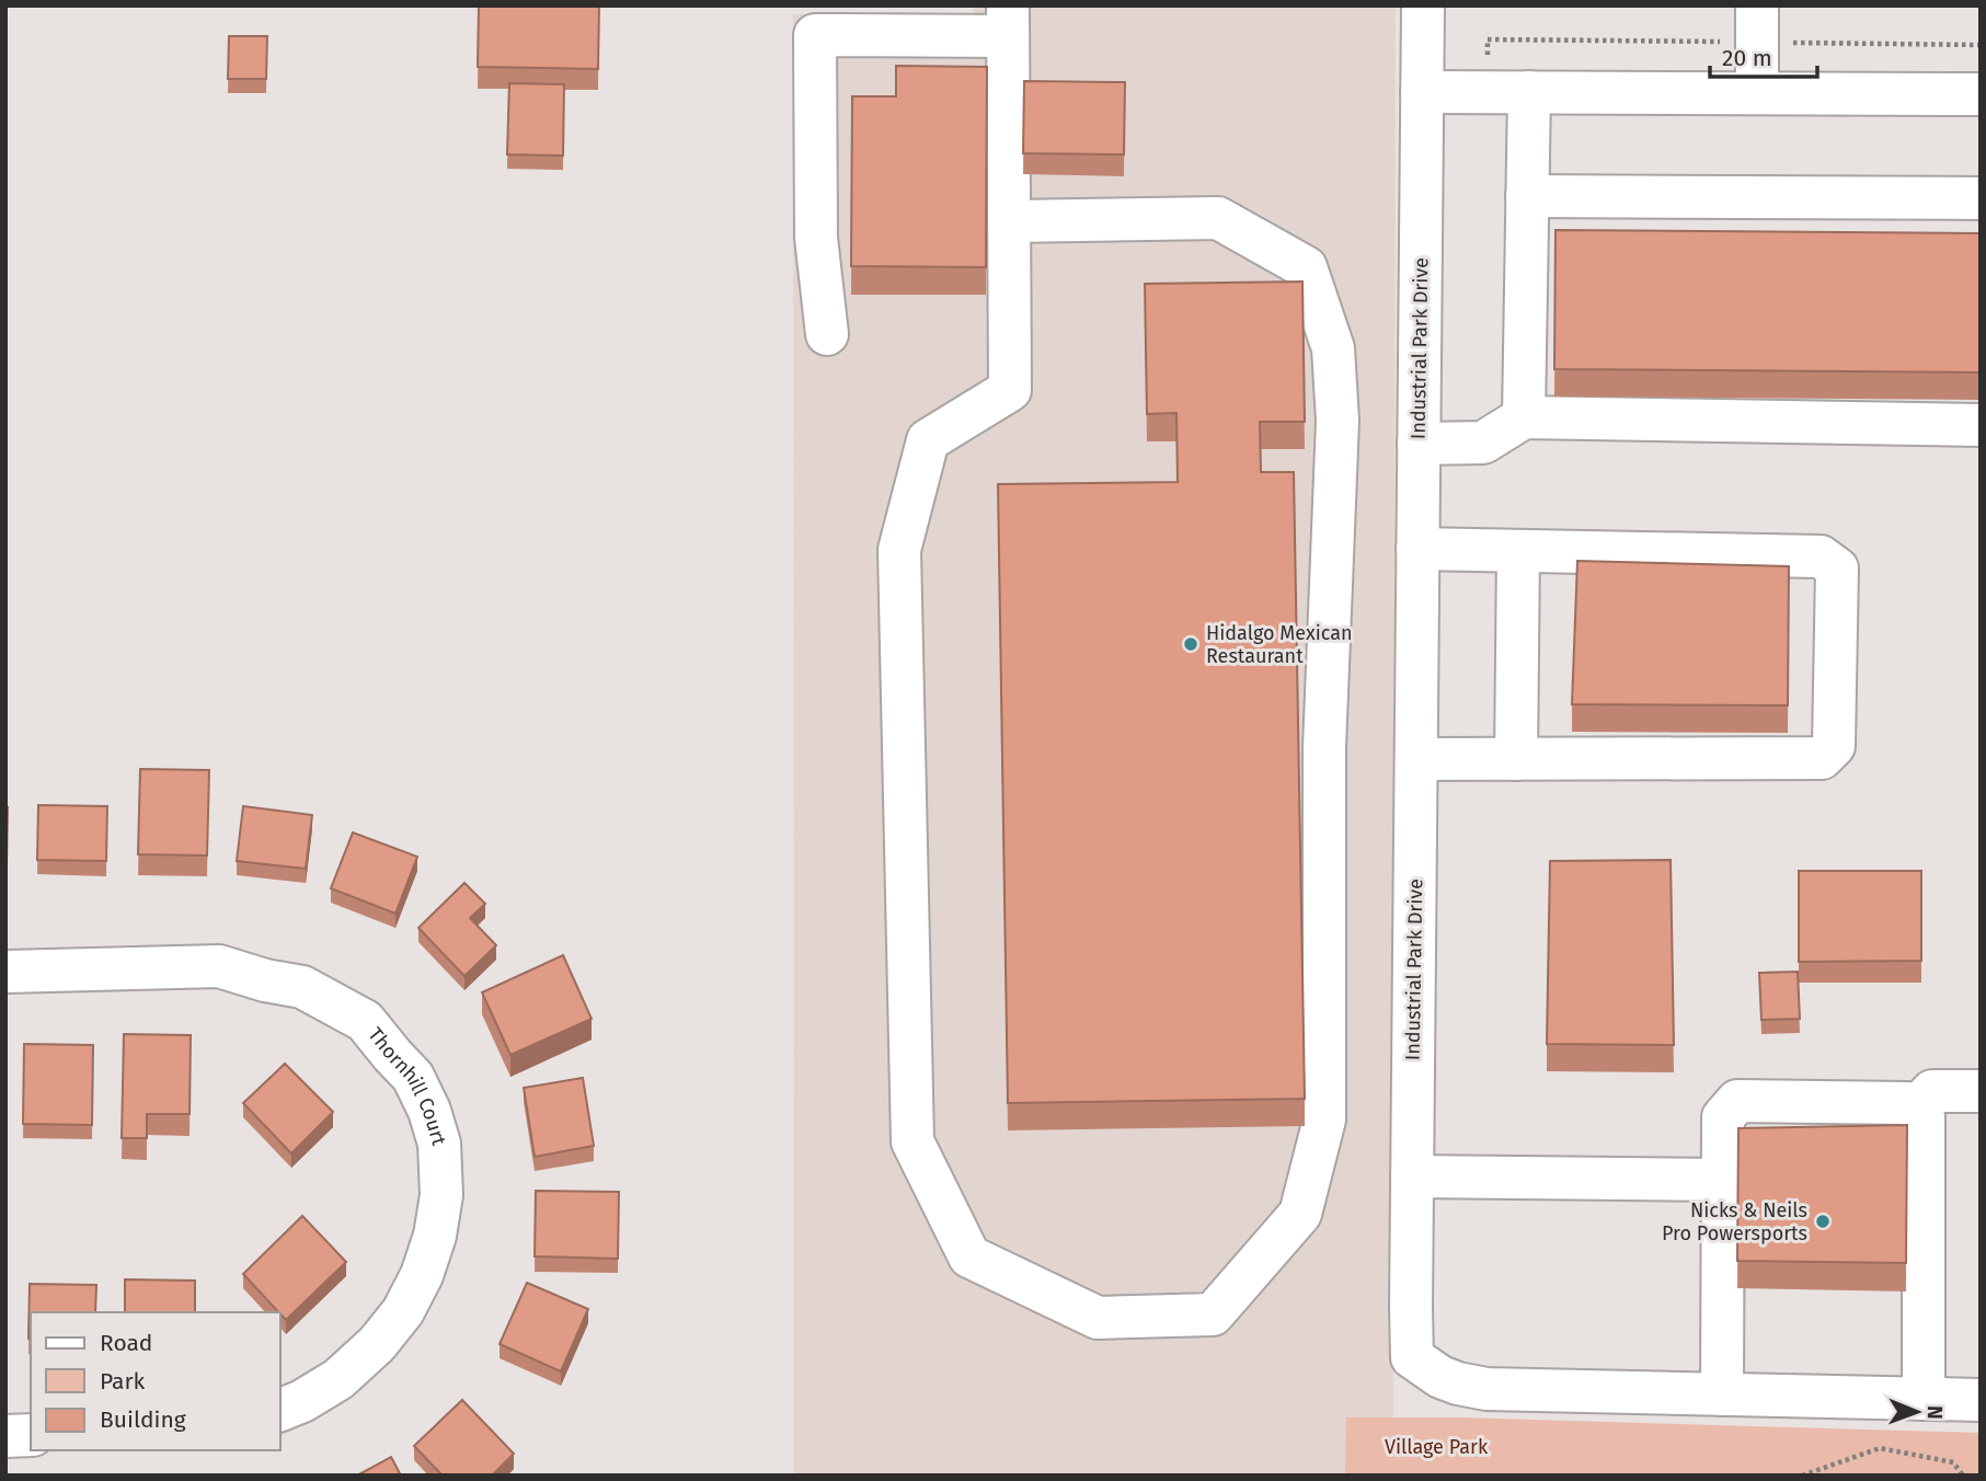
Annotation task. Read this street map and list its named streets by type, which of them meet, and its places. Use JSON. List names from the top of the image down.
{
  "streets": {
    "street": ["Industrial Park Drive", "Thornhill Court"]
  },
  "parks": ["Village Park"],
  "places": ["Hidalgo Mexican Restaurant", "Nicks & Neils Pro Powersports"],
  "legend": ["Road", "Park", "Building"],
  "scale_bar": "20 m",
  "north": "right"
}
